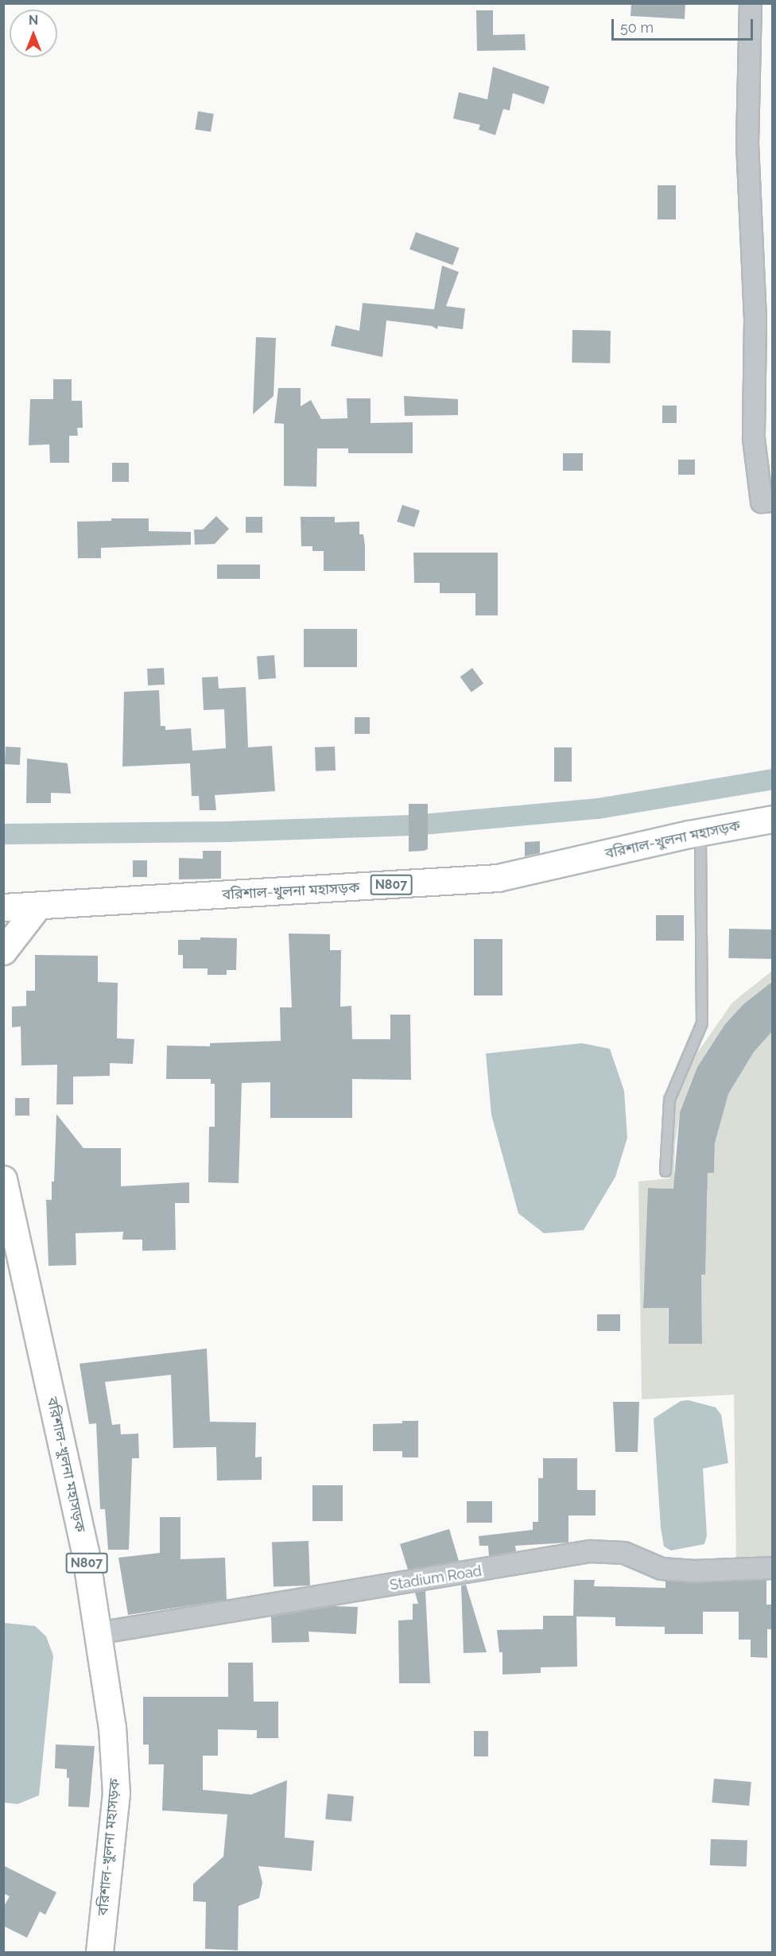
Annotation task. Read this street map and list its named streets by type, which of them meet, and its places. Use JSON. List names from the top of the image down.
{
  "streets": {
    "highway": ["বরিশাল-খুলনা মহাসড়ক", "N807"],
    "street": ["Stadium Road"]
  },
  "crossings": [
    ["বরিশাল-খুলনা মহাসড়ক", "Stadium Road"]
  ],
  "scale_bar": "50 m",
  "north": "top"
}
